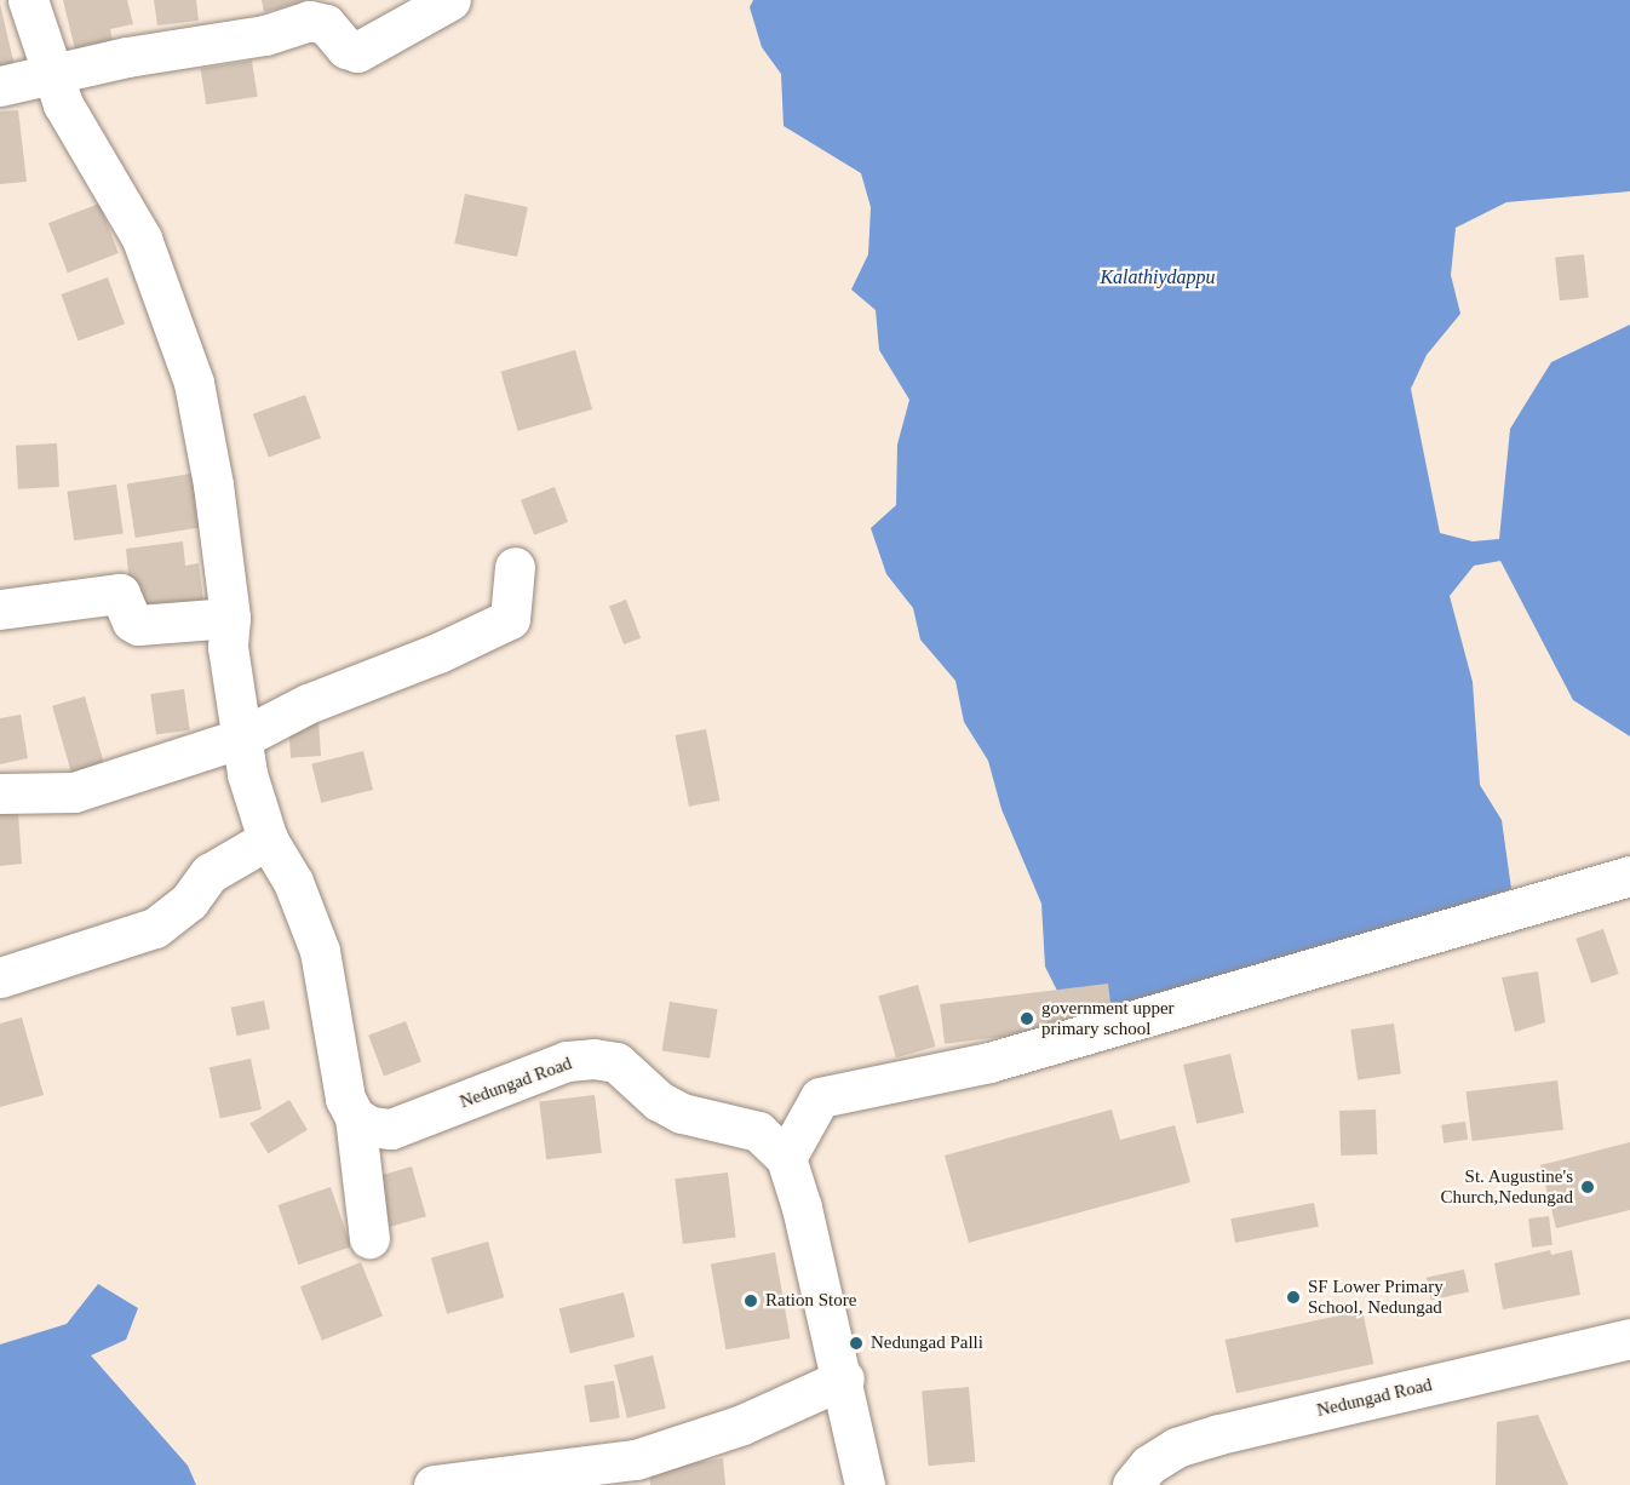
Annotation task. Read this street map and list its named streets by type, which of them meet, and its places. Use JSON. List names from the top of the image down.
{
  "streets": {
    "street": ["Nedungad Road"]
  },
  "water": ["Kalathiydappu"],
  "places": [
    "government upper primary school",
    "St. Augustine's Church,Nedungad",
    "SF Lower Primary School, Nedungad",
    "Ration Store",
    "Nedungad Palli"
  ]
}
